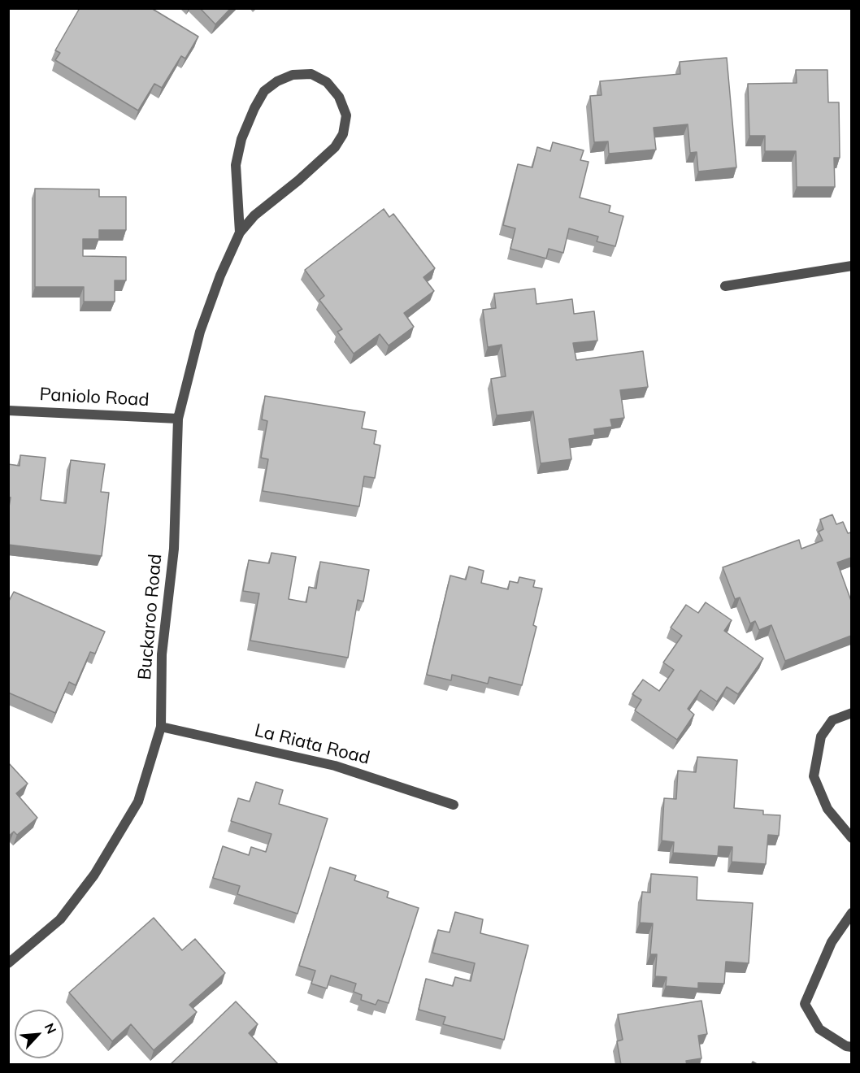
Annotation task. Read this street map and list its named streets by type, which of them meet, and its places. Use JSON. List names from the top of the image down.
{
  "streets": {
    "street": ["Paniolo Road", "Buckaroo Road", "La Riata Road"]
  },
  "crossings": [
    ["Paniolo Road", "Buckaroo Road"],
    ["Buckaroo Road", "La Riata Road"]
  ],
  "north": "top right"
}
